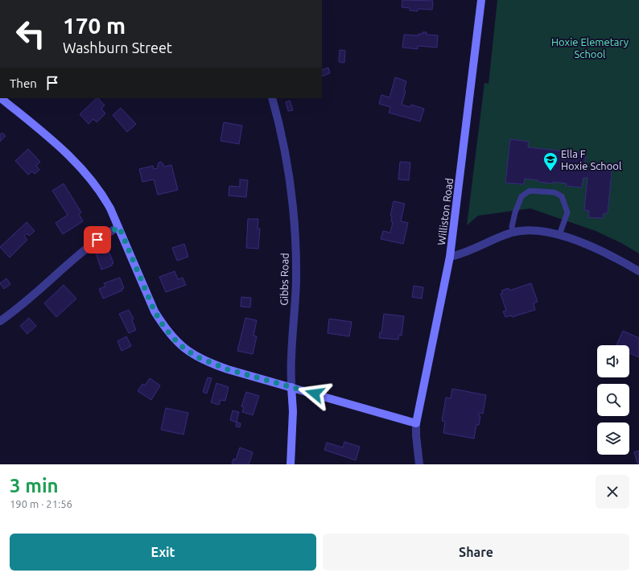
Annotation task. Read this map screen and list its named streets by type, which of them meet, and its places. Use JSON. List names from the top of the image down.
{
  "streets": {
    "street": ["Williston Road", "Gibbs Road"]
  },
  "parks": ["Hoxie Elemetary School"],
  "places": {
    "school or university": ["Ella F Hoxie School"]
  },
  "page": {
    "turn": ["170 m", "Washburn Street"],
    "then": "Then",
    "heading": ["3 min", "190 m · 21:56"],
    "buttons": ["Exit", "Share"]
  }
}
